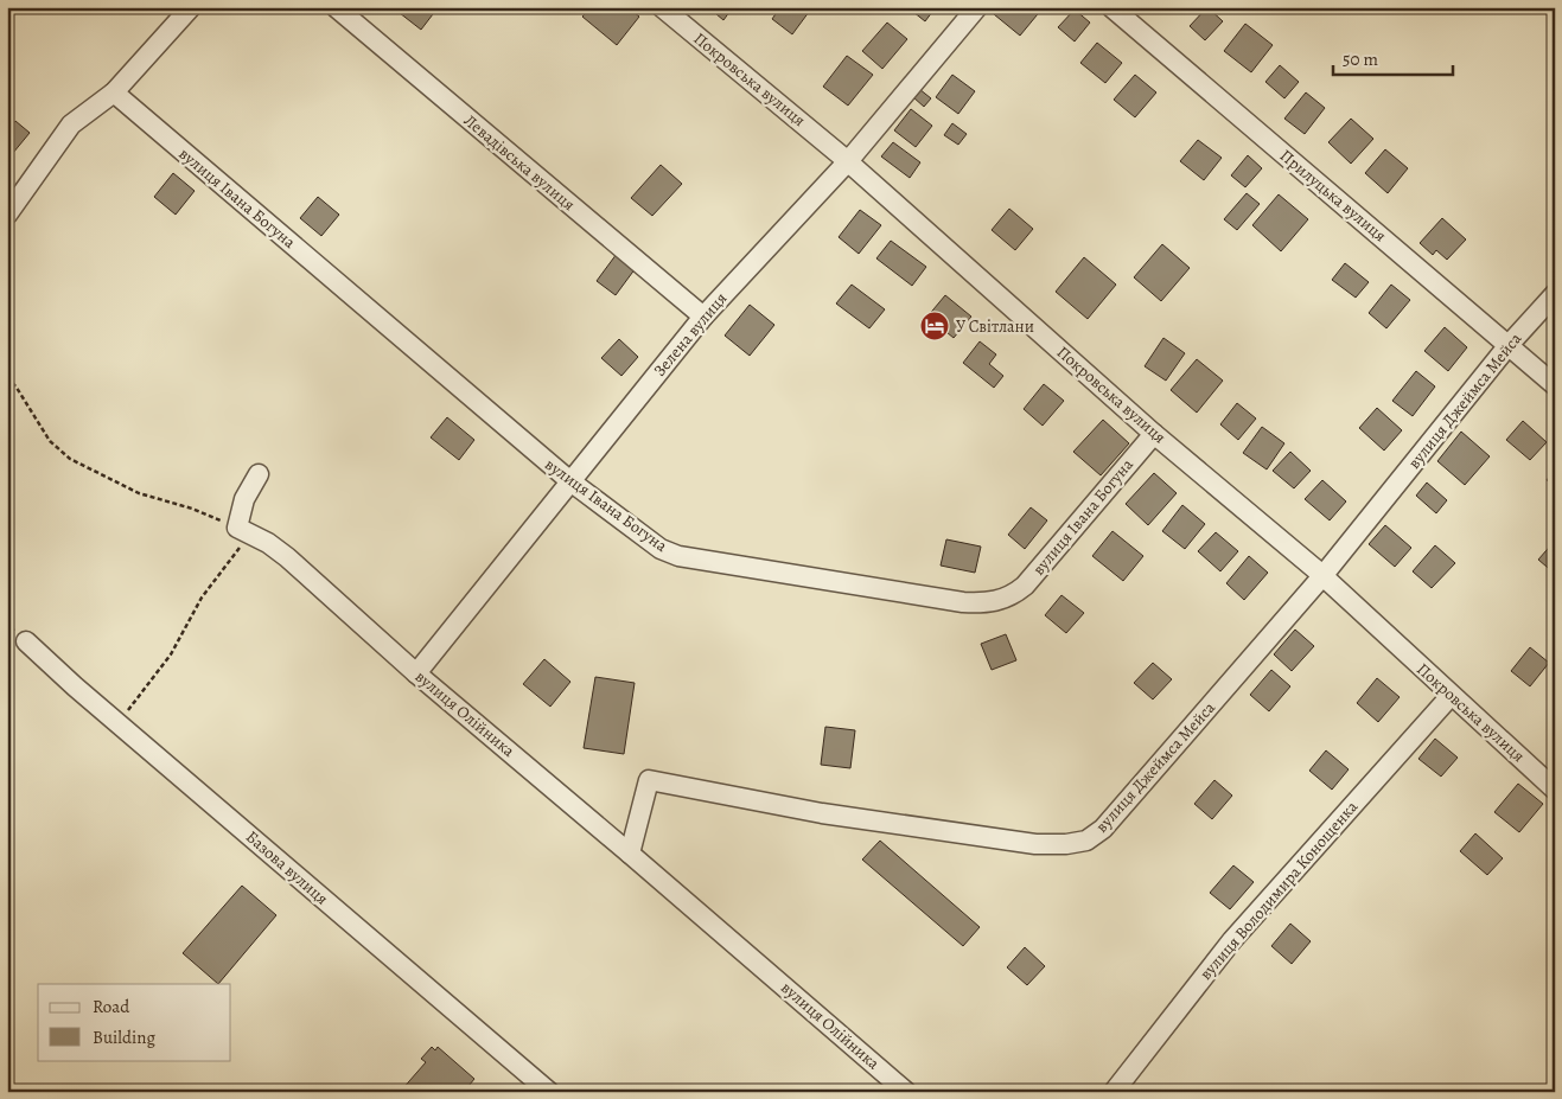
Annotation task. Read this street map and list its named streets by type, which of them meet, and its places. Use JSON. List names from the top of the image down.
{
  "streets": {
    "street": [
      "Покровська вулиця",
      "Левадівська вулиця",
      "Прилуцька вулиця",
      "вулиця Івана Богуна",
      "Зелена вулиця",
      "вулиця Джеймса Мейса",
      "вулиця Олійника",
      "Базова вулиця",
      "вулиця Володимира Конощенка"
    ]
  },
  "crossings": [
    ["Покровська вулиця", "вулиця Івана Богуна"],
    ["Покровська вулиця", "Зелена вулиця"],
    ["Покровська вулиця", "вулиця Джеймса Мейса"],
    ["Покровська вулиця", "вулиця Володимира Конощенка"],
    ["Левадівська вулиця", "Зелена вулиця"],
    ["Прилуцька вулиця", "вулиця Джеймса Мейса"],
    ["вулиця Івана Богуна", "Зелена вулиця"],
    ["Зелена вулиця", "вулиця Олійника"],
    ["вулиця Джеймса Мейса", "вулиця Олійника"]
  ],
  "places": {
    "hotel": ["У Світлани"]
  },
  "legend": ["Road", "Building"],
  "scale_bar": "50 m"
}
